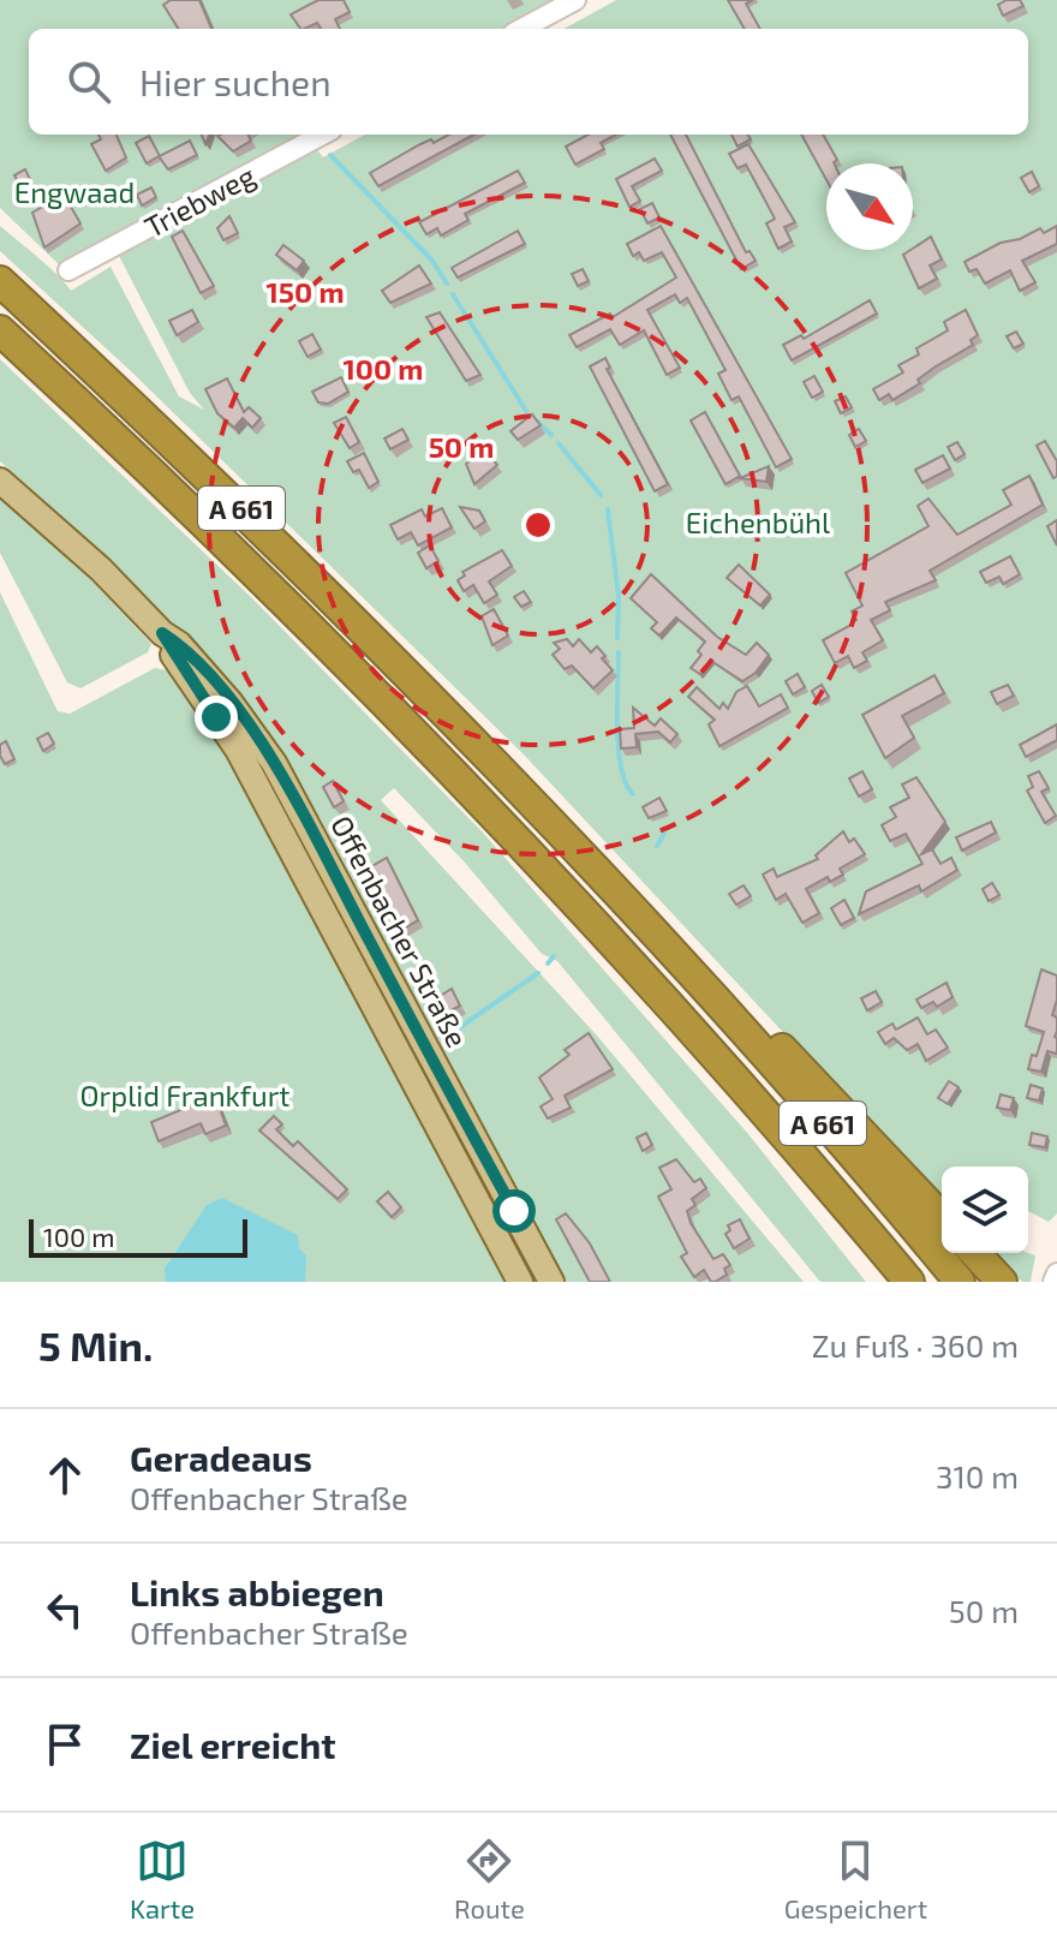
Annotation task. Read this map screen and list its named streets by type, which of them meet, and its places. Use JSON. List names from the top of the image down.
{
  "streets": {
    "highway": ["A 661"],
    "main road": ["Offenbacher Straße"],
    "street": ["Triebweg"]
  },
  "parks": ["Engwaad", "Eichenbühl", "Orplid Frankfurt"],
  "scale_bar": "100 m",
  "north": "bottom right",
  "page": {
    "search": "Hier suchen",
    "scale": "100 m",
    "heading": ["5 Min.", "Zu Fuß · 360 m"],
    "list": [
      ["Geradeaus", "Offenbacher Straße", "310 m"],
      ["Links abbiegen", "Offenbacher Straße", "50 m"],
      "Ziel erreicht"
    ],
    "nav": ["Karte", "Route", "Gespeichert"]
  },
  "rings": ["150 m", "100 m", "50 m"]
}
